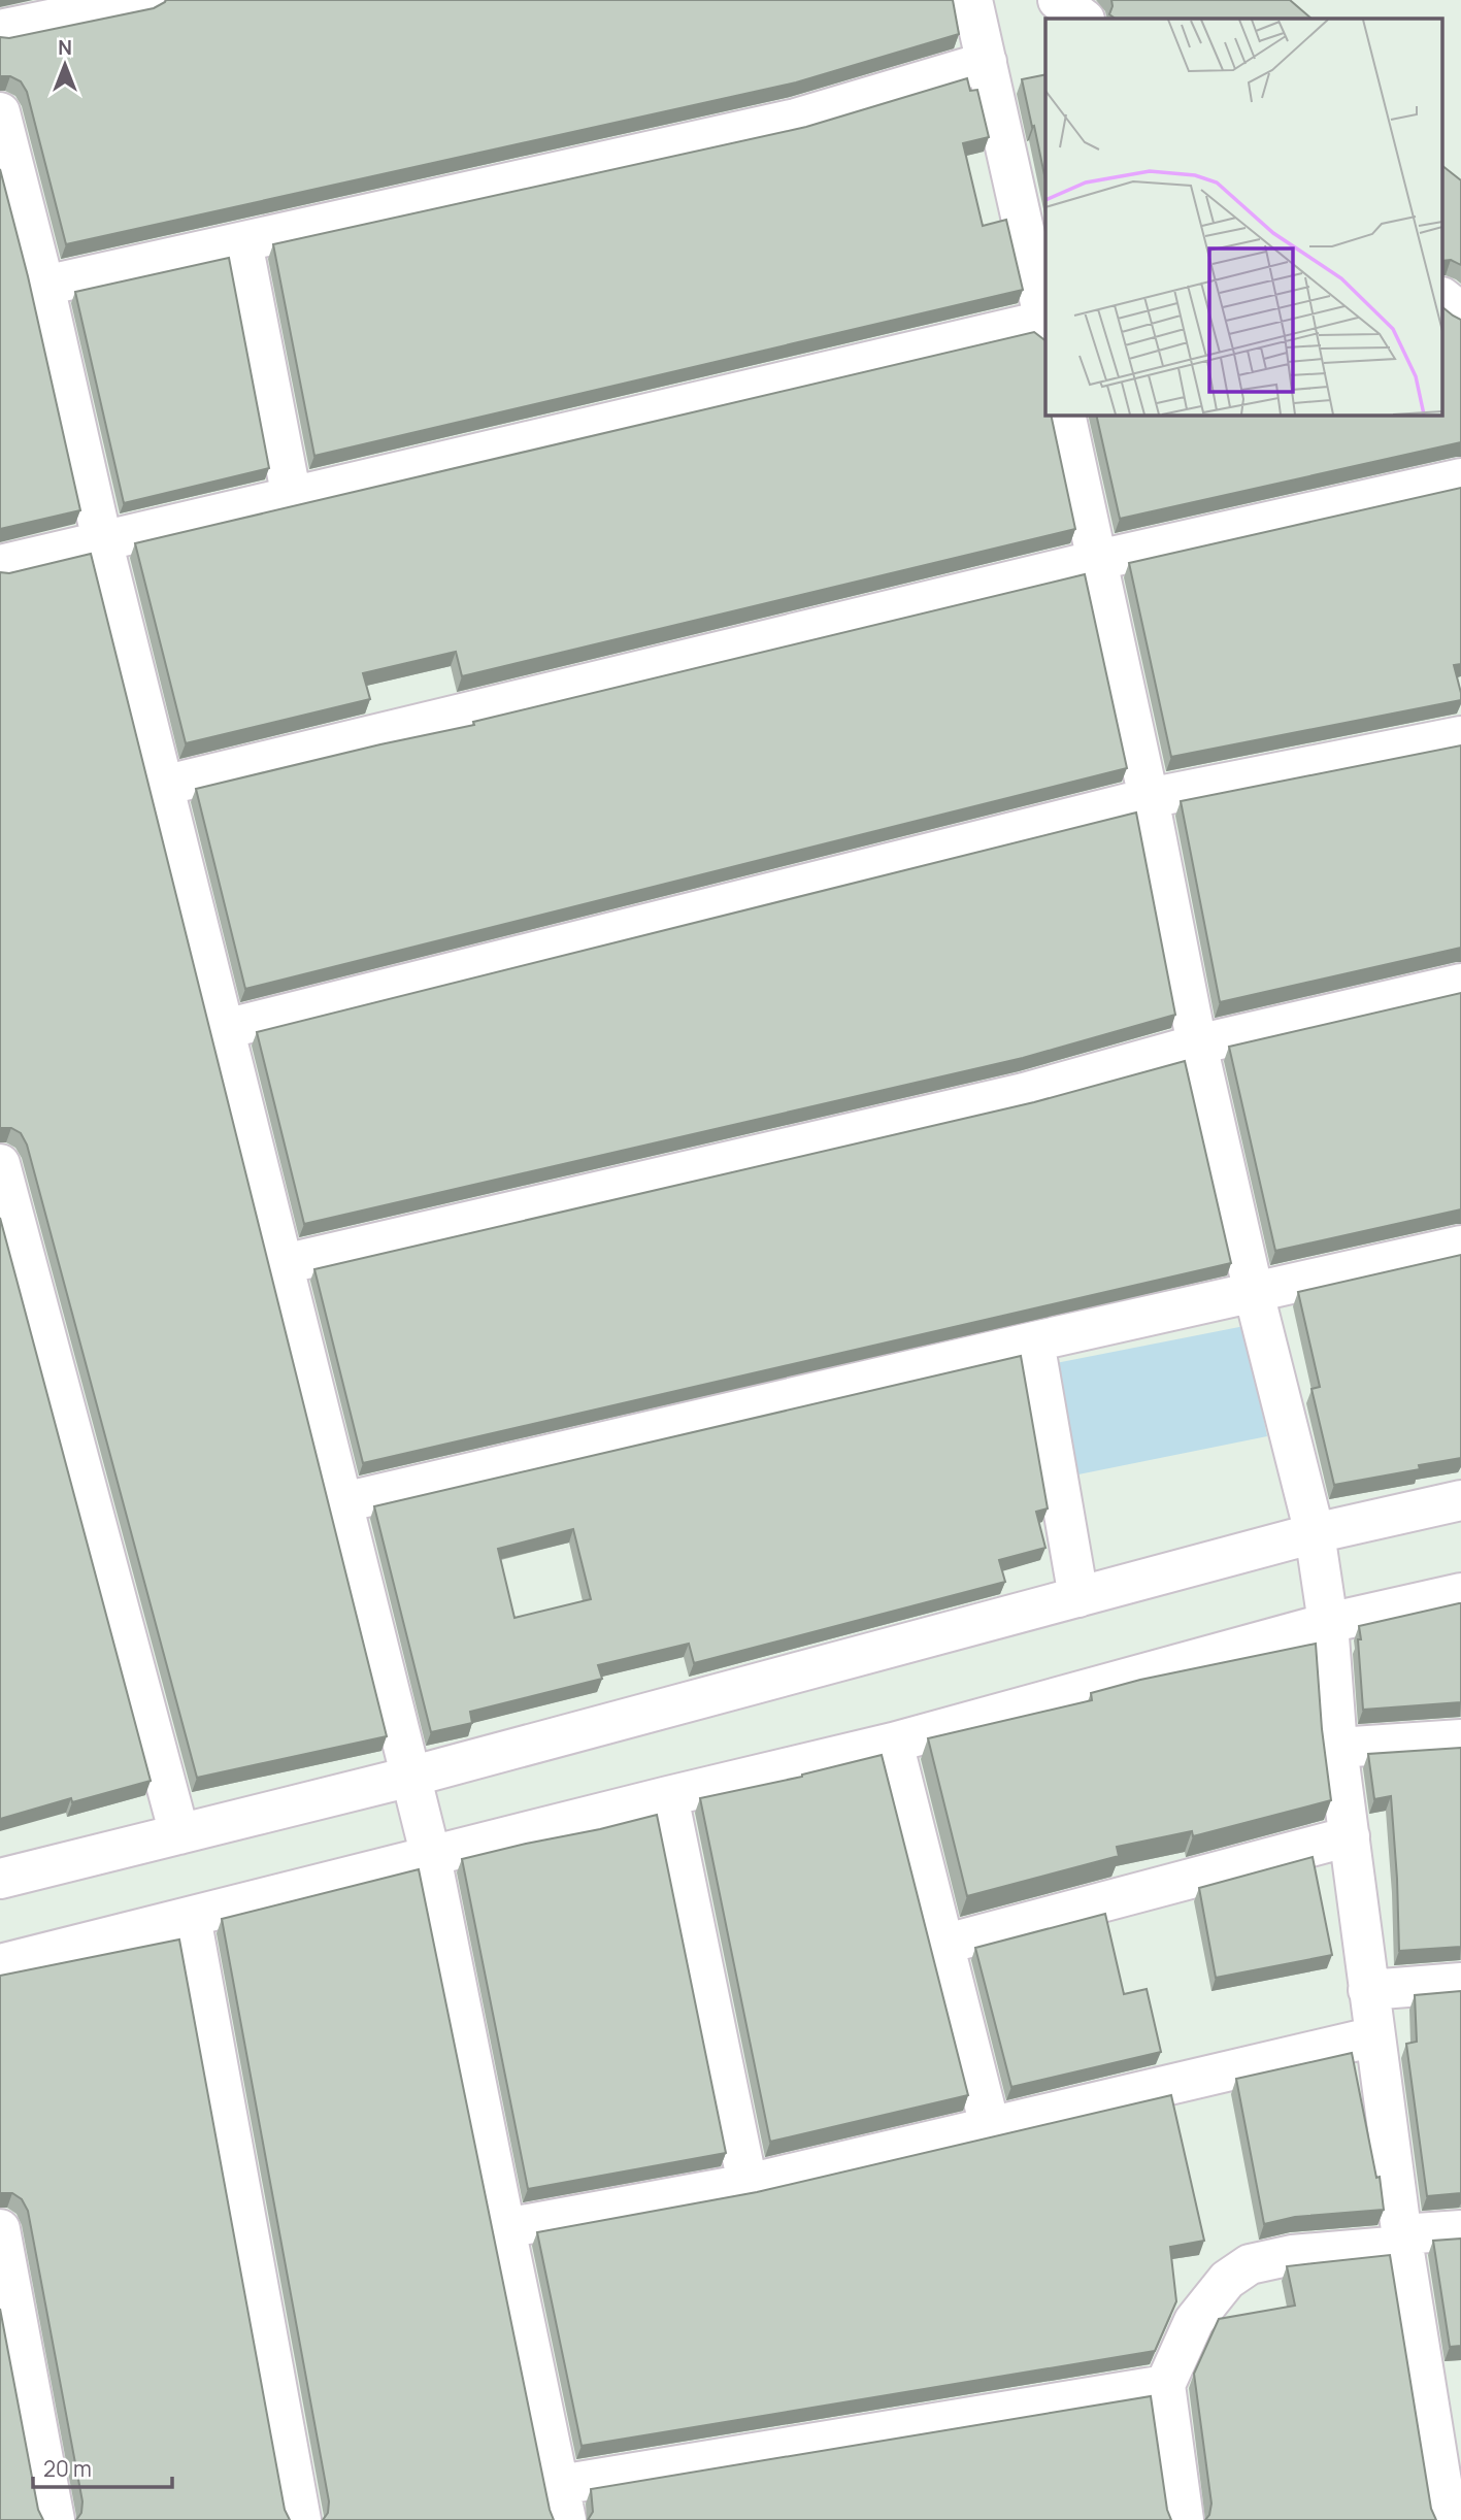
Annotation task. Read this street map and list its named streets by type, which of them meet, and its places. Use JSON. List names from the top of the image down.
{
  "scale_bar": "20 m",
  "north": "top"
}
